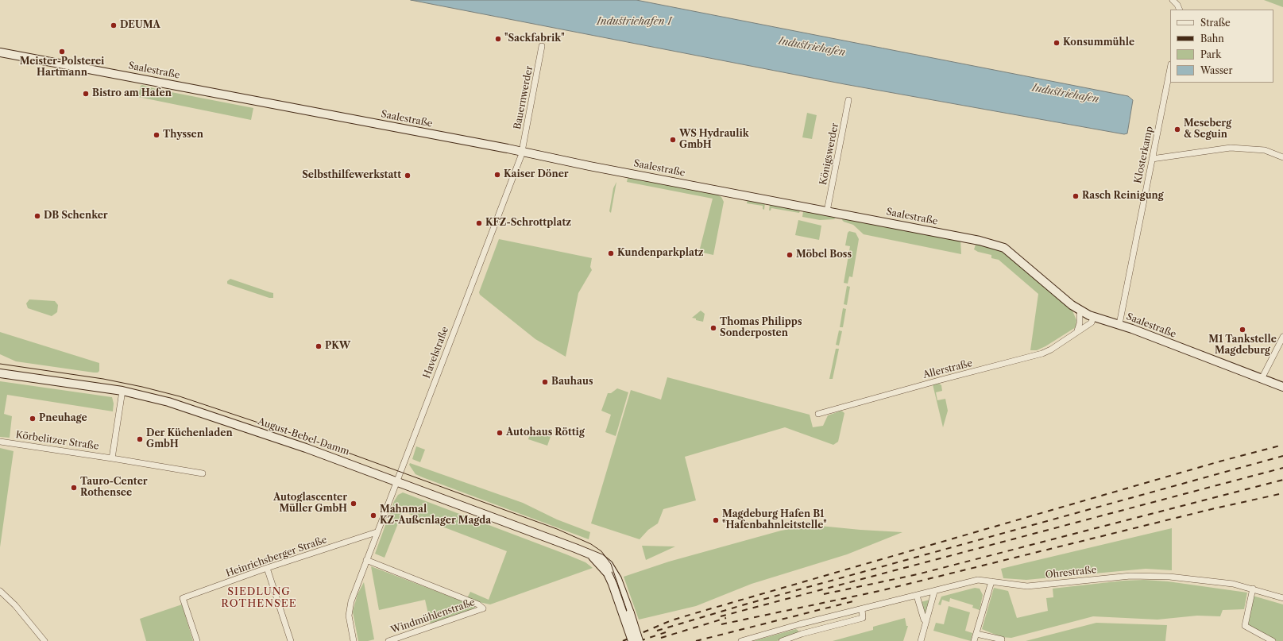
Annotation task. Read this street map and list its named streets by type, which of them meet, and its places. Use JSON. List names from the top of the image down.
{
  "streets": {
    "main road": ["Saalestraße", "August-Bebel-Damm"],
    "street": [
      "Bauernwerder",
      "Königswerder",
      "Klosterkamp",
      "Havelstraße",
      "Allerstraße",
      "Körbelitzer Straße",
      "Heinrichsberger Straße",
      "Ohrestraße",
      "Windmühlenstraße"
    ]
  },
  "crossings": [
    ["Saalestraße", "Bauernwerder"],
    ["Saalestraße", "Königswerder"],
    ["Saalestraße", "Klosterkamp"],
    ["Saalestraße", "Havelstraße"],
    ["Saalestraße", "Allerstraße"],
    ["Bauernwerder", "Havelstraße"],
    ["Havelstraße", "August-Bebel-Damm"],
    ["Havelstraße", "Heinrichsberger Straße"],
    ["Havelstraße", "Windmühlenstraße"]
  ],
  "districts": ["SIEDLUNG ROTHENSEE"],
  "water": ["Industriehafen I", "Industriehafen"],
  "places": [
    "DEUMA",
    "\"Sackfabrik\"",
    "Konsummühle",
    "Meister-Polsterei Hartmann",
    "Bistro am Hafen",
    "Meseberg & Seguin",
    "Thyssen",
    "WS Hydraulik GmbH",
    "Kaiser Döner",
    "Selbsthilfewerkstatt",
    "Rasch Reinigung",
    "DB Schenker",
    "KFZ-Schrottplatz",
    "Kundenparkplatz",
    "Möbel Boss",
    "Thomas Philipps Sonderposten",
    "M1 Tankstelle Magdeburg",
    "PKW",
    "Bauhaus",
    "Pneuhage",
    "Autohaus Röttig",
    "Der Küchenladen GmbH",
    "Tauro-Center Rothensee",
    "Autoglascenter Müller GmbH",
    "Mahnmal KZ-Außenlager Magda",
    "Magdeburg Hafen B1 \"Hafenbahnleitstelle\""
  ],
  "legend": [
    "Straße",
    "Bahn",
    "Park",
    "Wasser"
  ]
}
